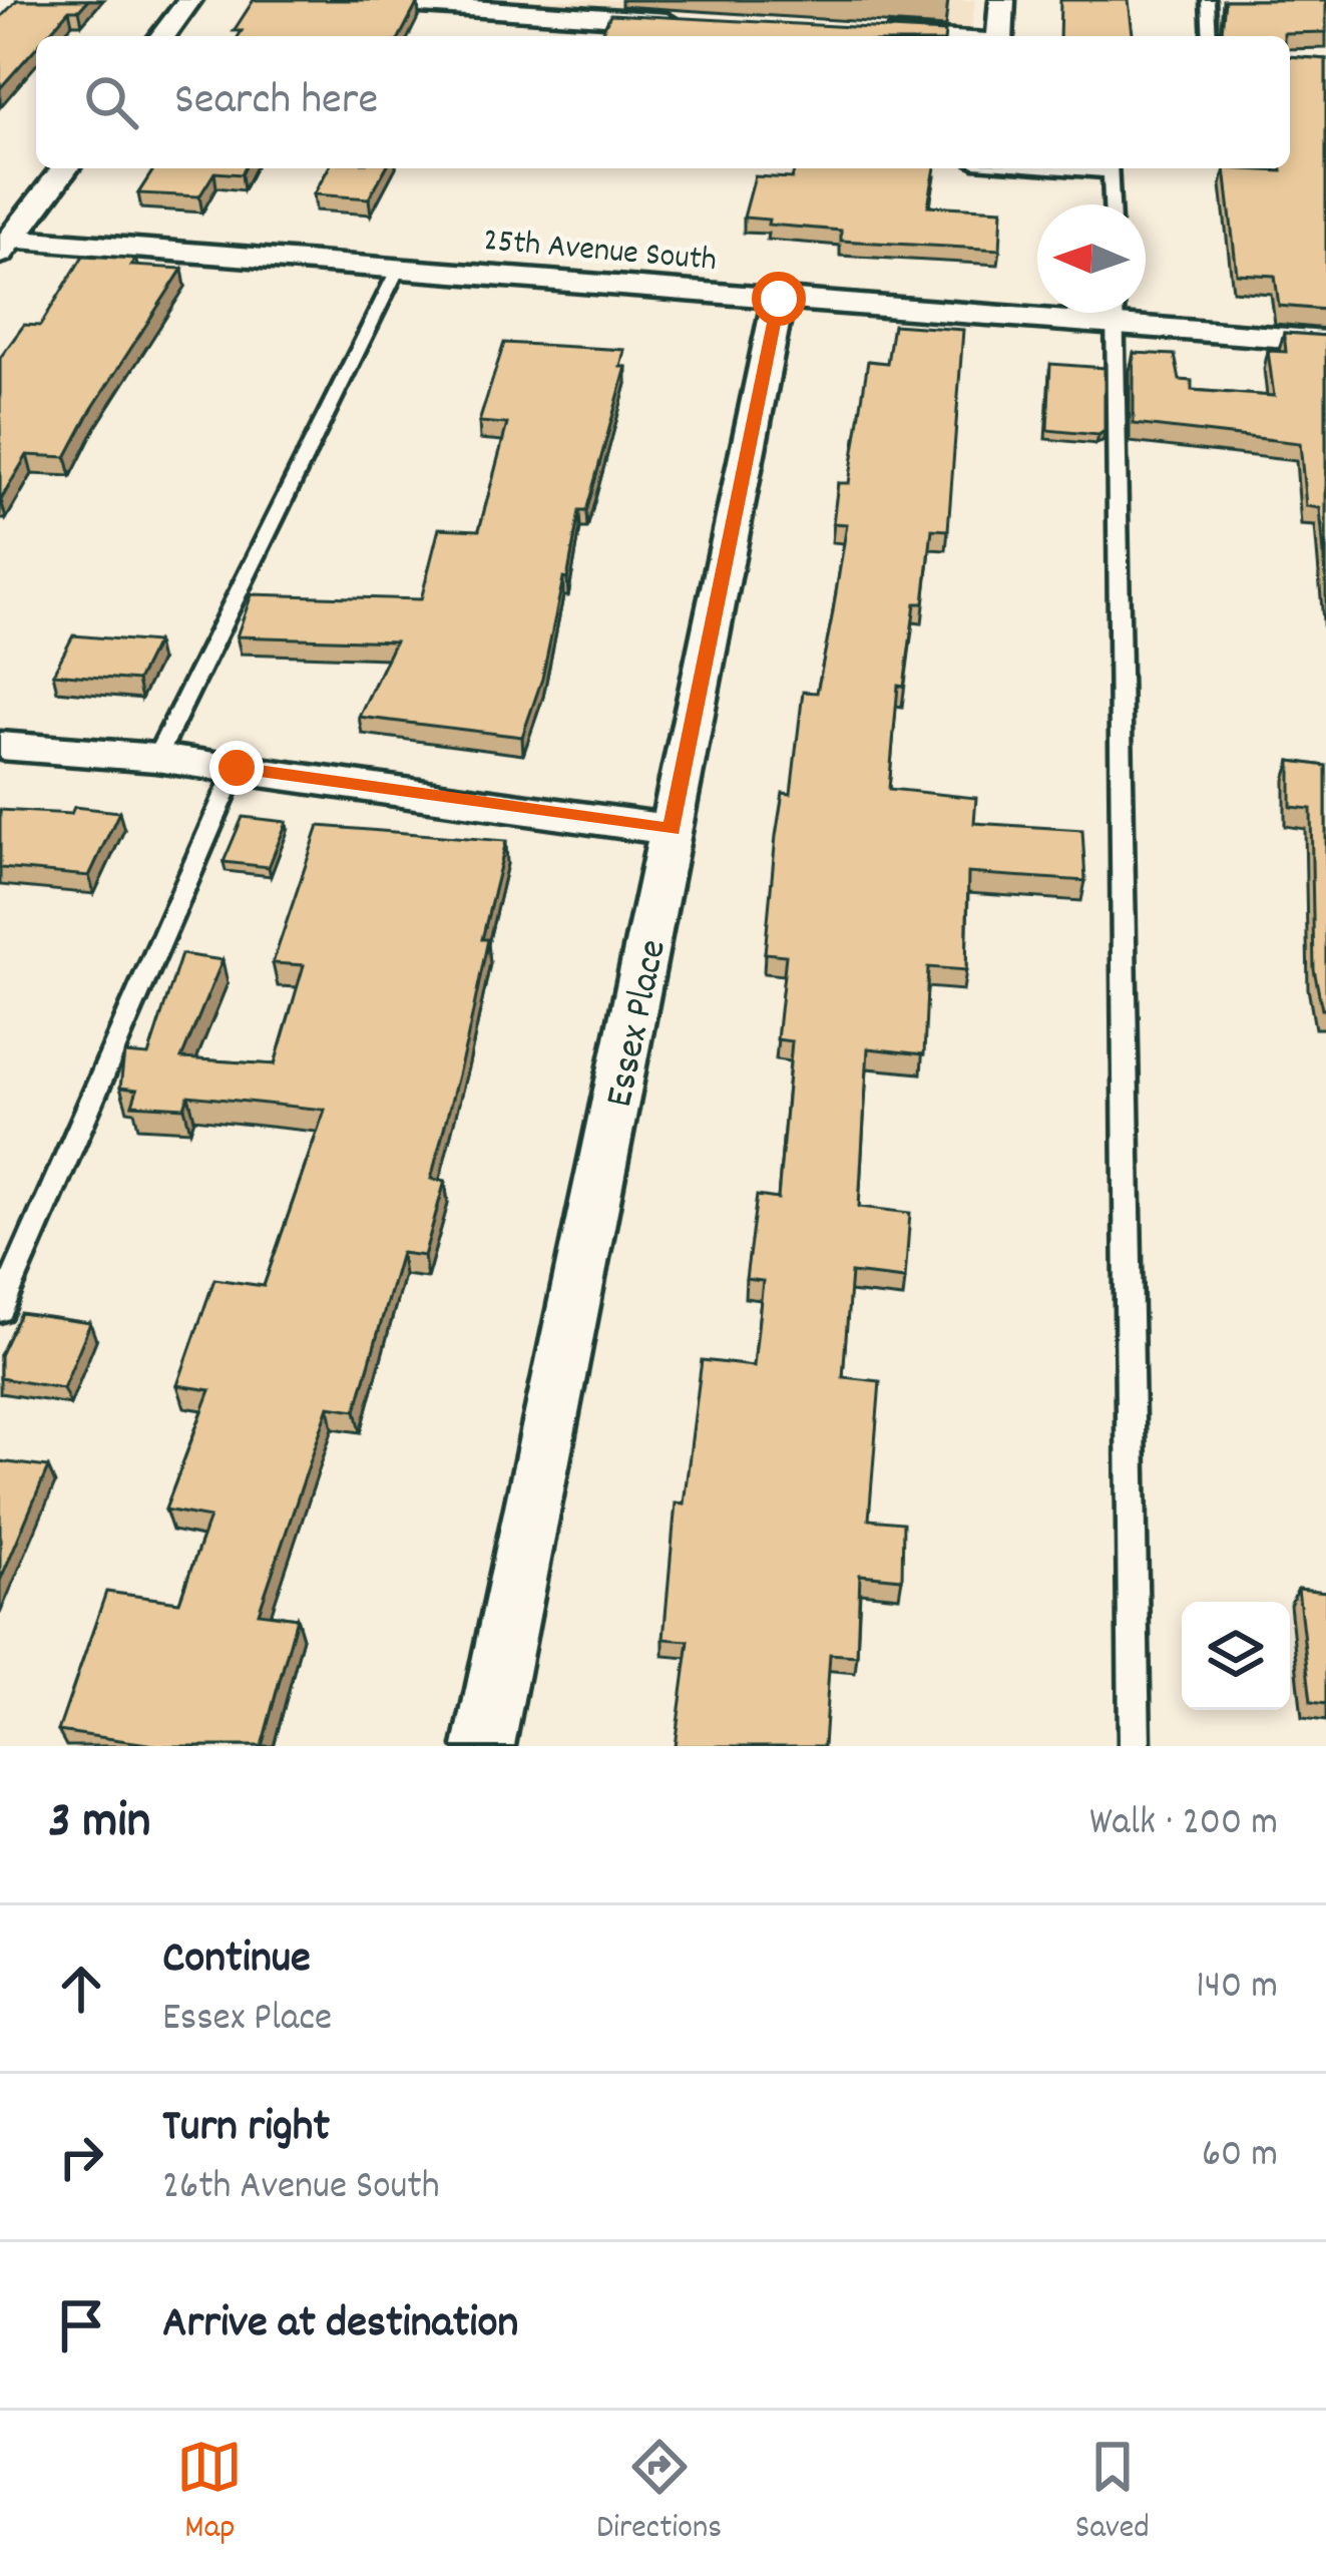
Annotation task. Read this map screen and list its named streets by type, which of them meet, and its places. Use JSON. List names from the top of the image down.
{
  "streets": {
    "street": ["25th Avenue South", "Essex Place"]
  },
  "crossings": [
    ["25th Avenue South", "Essex Place"]
  ],
  "north": "left",
  "page": {
    "search": "Search here",
    "heading": ["3 min", "Walk · 200 m"],
    "list": [
      ["Continue", "Essex Place", "140 m"],
      ["Turn right", "26th Avenue South", "60 m"],
      "Arrive at destination"
    ],
    "nav": ["Map", "Directions", "Saved"]
  }
}
